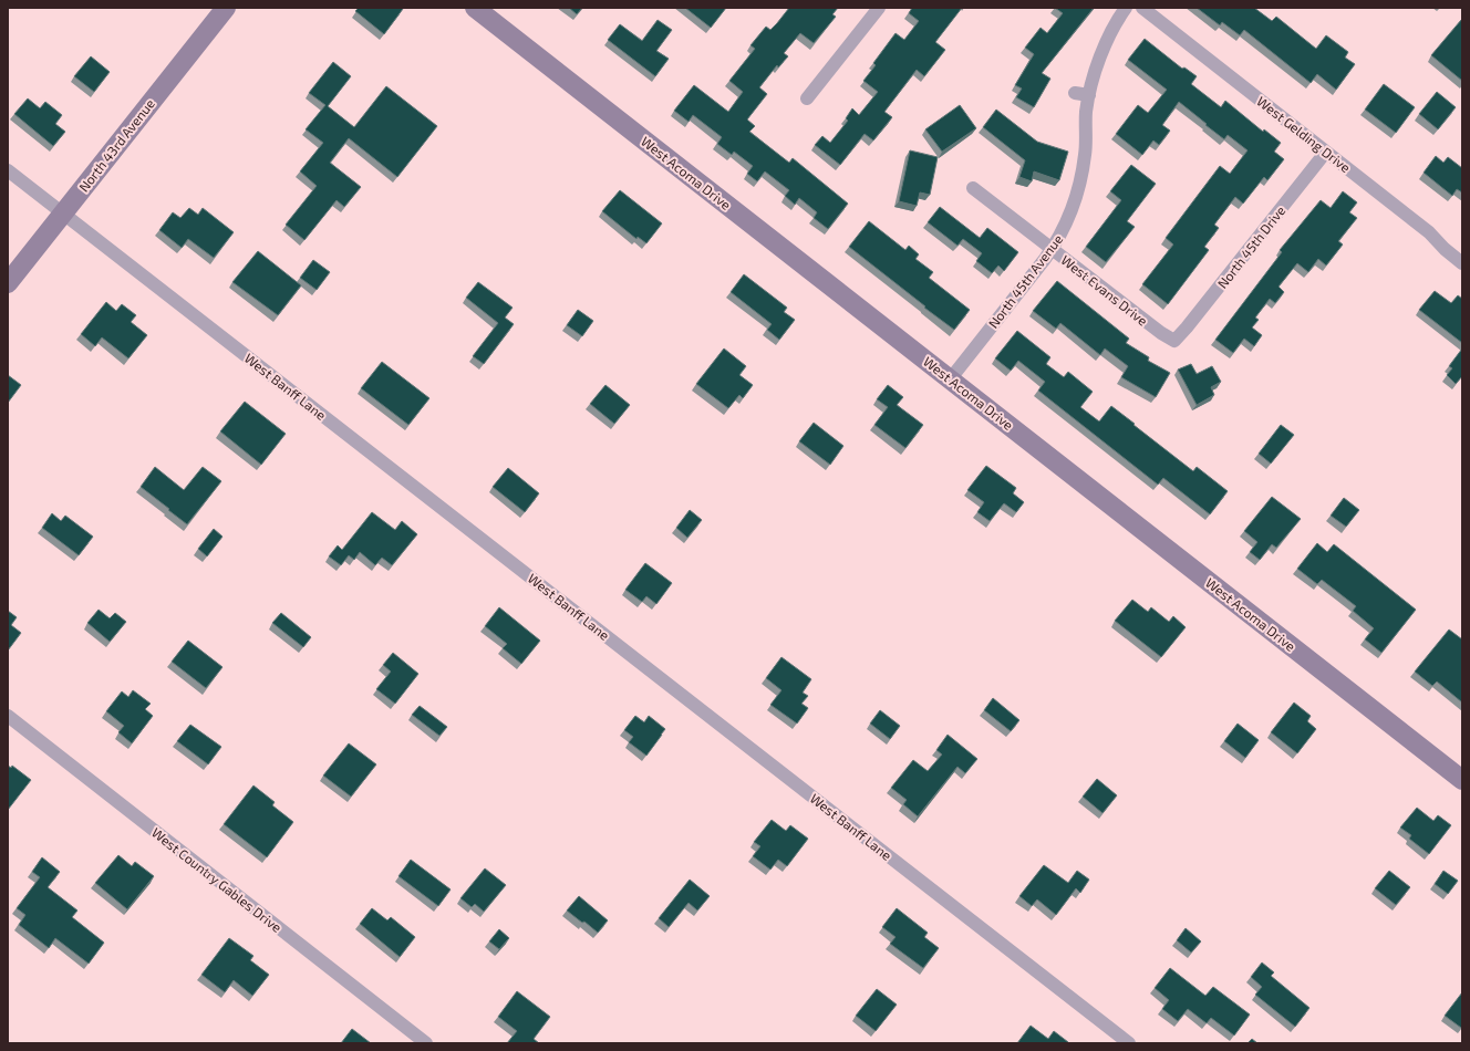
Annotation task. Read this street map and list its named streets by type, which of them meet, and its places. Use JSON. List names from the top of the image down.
{
  "streets": {
    "street": [
      "West Gelding Drive",
      "North 43rd Avenue",
      "West Acoma Drive",
      "North 45th Drive",
      "North 45th Avenue",
      "West Evans Drive",
      "West Banff Lane",
      "West Country Gables Drive"
    ]
  },
  "crossings": [
    ["West Gelding Drive", "North 45th Drive"],
    ["North 43rd Avenue", "West Banff Lane"],
    ["West Acoma Drive", "North 45th Avenue"],
    ["North 45th Drive", "West Evans Drive"],
    ["North 45th Avenue", "West Evans Drive"]
  ]
}
